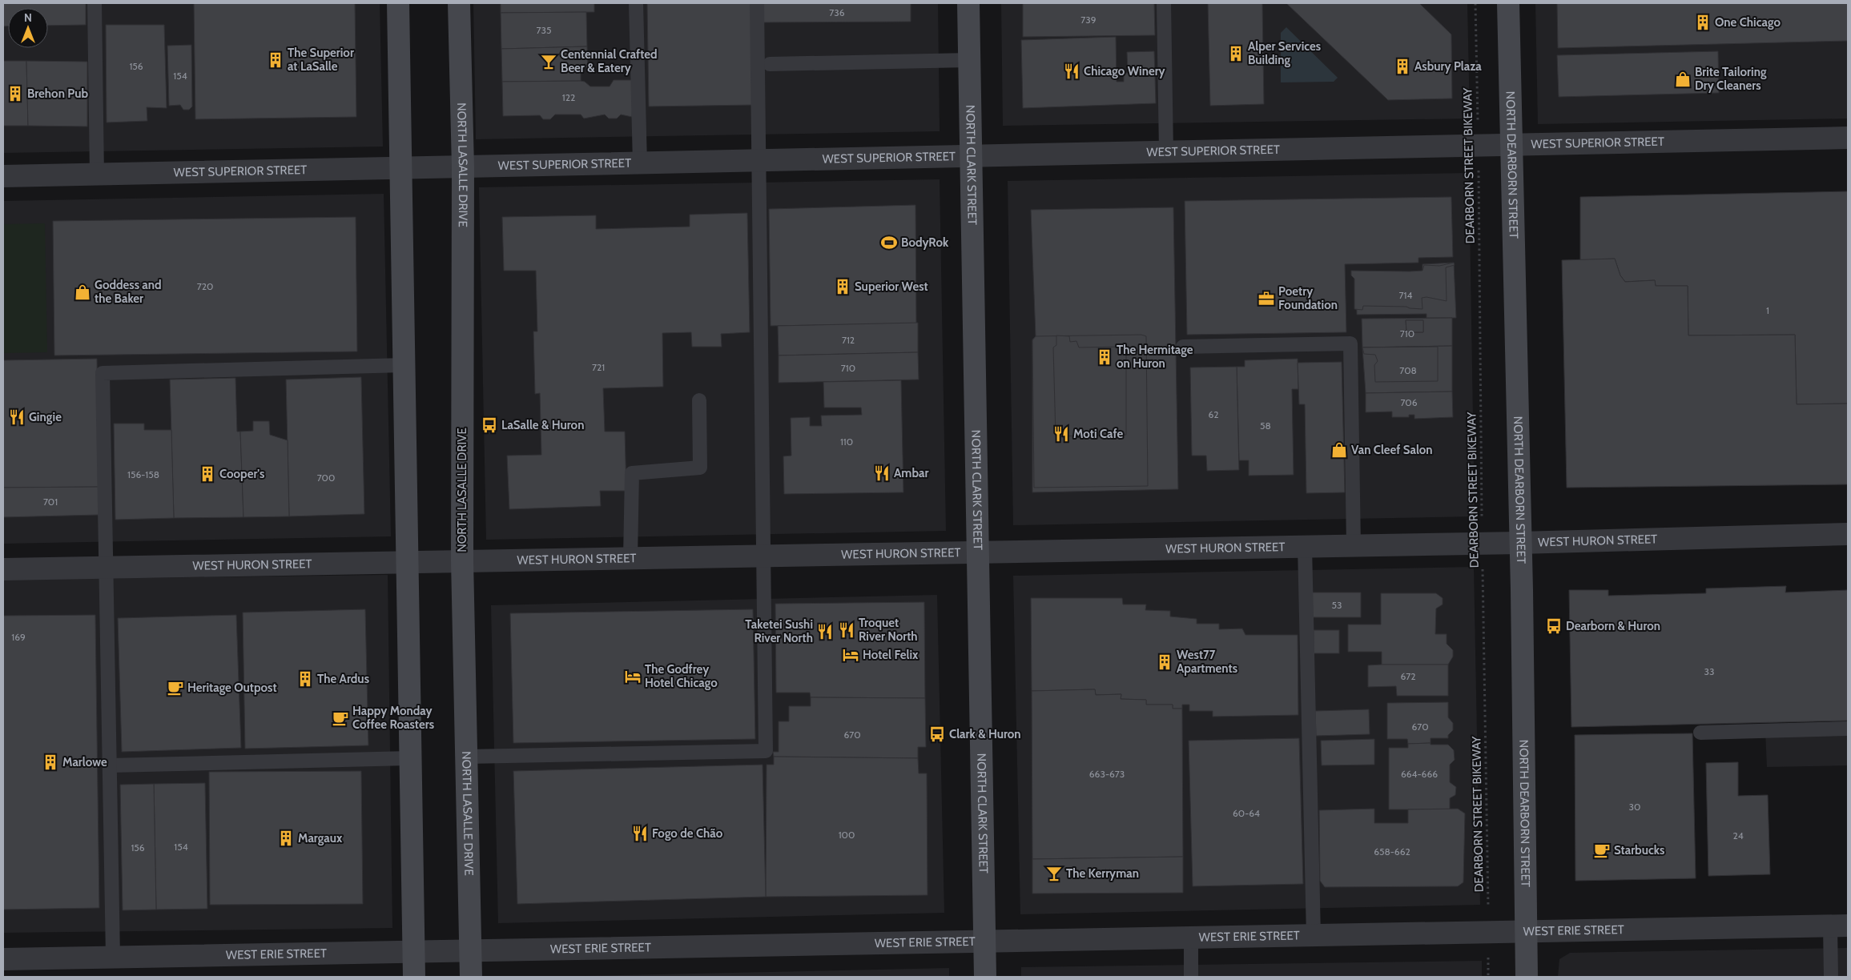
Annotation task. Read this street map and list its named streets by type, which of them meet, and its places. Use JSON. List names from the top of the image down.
{
  "streets": {
    "main road": ["NORTH LASALLE DRIVE", "NORTH CLARK STREET", "NORTH DEARBORN STREET"],
    "street": ["WEST SUPERIOR STREET", "WEST HURON STREET", "WEST ERIE STREET"],
    "path": ["DEARBORN STREET BIKEWAY"]
  },
  "crossings": [
    ["WEST SUPERIOR STREET", "NORTH LASALLE DRIVE"],
    ["WEST SUPERIOR STREET", "NORTH CLARK STREET"],
    ["WEST SUPERIOR STREET", "DEARBORN STREET BIKEWAY"],
    ["WEST SUPERIOR STREET", "NORTH DEARBORN STREET"],
    ["NORTH LASALLE DRIVE", "WEST HURON STREET"],
    ["NORTH LASALLE DRIVE", "WEST ERIE STREET"],
    ["NORTH CLARK STREET", "WEST HURON STREET"],
    ["NORTH CLARK STREET", "WEST ERIE STREET"],
    ["DEARBORN STREET BIKEWAY", "WEST HURON STREET"],
    ["DEARBORN STREET BIKEWAY", "WEST ERIE STREET"],
    ["NORTH DEARBORN STREET", "WEST HURON STREET"],
    ["NORTH DEARBORN STREET", "WEST ERIE STREET"]
  ],
  "places": {
    "building": [
      "One Chicago",
      "Alper Services Building",
      "The Superior at LaSalle",
      "Asbury Plaza",
      "Brehon Pub",
      "Superior West",
      "The Hermitage on Huron",
      "Cooper's",
      "West77 Apartments",
      "The Ardus",
      "Marlowe",
      "Margaux"
    ],
    "bar": ["Centennial Crafted Beer & Eatery", "The Kerryman"],
    "restaurant": [
      "Chicago Winery",
      "Gingie",
      "Moti Cafe",
      "Ambar",
      "Troquet River North",
      "Taketei Sushi River North",
      "Fogo de Chão"
    ],
    "shop": ["Brite Tailoring Dry Cleaners", "Goddess and the Baker", "Van Cleef Salon"],
    "sports": ["BodyRok"],
    "office": ["Poetry Foundation"],
    "bus stop": ["LaSalle & Huron", "Dearborn & Huron", "Clark & Huron"],
    "hotel": ["Hotel Felix", "The Godfrey Hotel Chicago"],
    "cafe": ["Heritage Outpost", "Happy Monday Coffee Roasters", "Starbucks"]
  },
  "house_numbers": [
    "736",
    "739",
    "735",
    "156",
    "154",
    "122",
    "720",
    "714",
    "1",
    "710",
    "712",
    "721",
    "710",
    "708",
    "706",
    "62",
    "58",
    "110",
    "156-158",
    "700",
    "701",
    "53",
    "169",
    "33",
    "672",
    "670",
    "670",
    "663-673",
    "664-666",
    "30",
    "60-64",
    "100",
    "24",
    "154",
    "156",
    "658-662"
  ],
  "north": "top"
}
